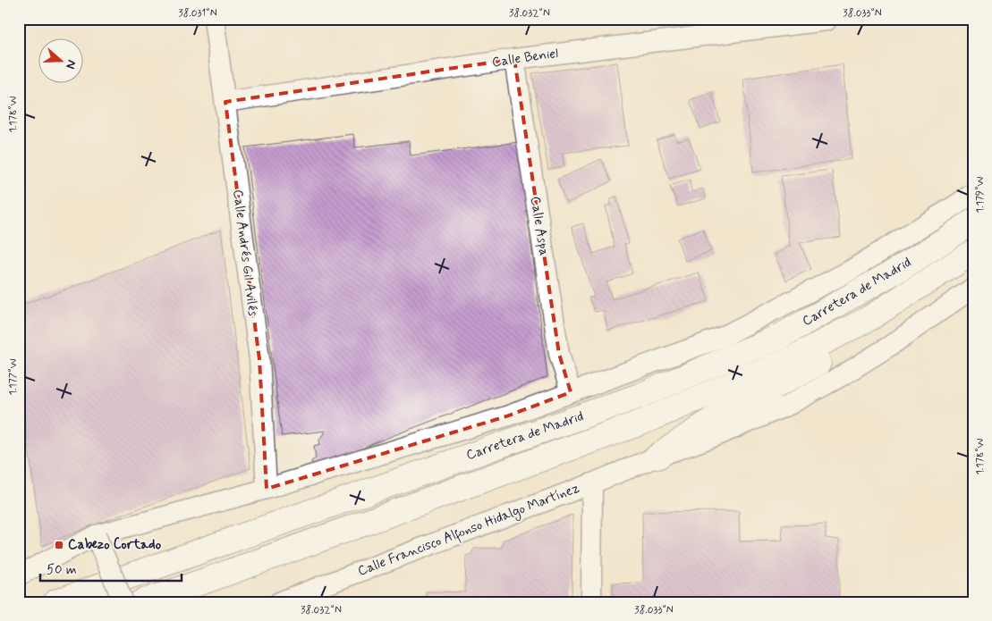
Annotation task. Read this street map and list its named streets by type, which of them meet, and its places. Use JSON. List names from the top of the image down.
{
  "streets": {
    "main road": ["Carretera de Madrid"],
    "street": [
      "Calle Beniel",
      "Calle Aspa",
      "Calle Andrés Gil Avilés",
      "Calle Francisco Alfonso Hidalgo Martínez"
    ]
  },
  "crossings": [
    ["Calle Beniel", "Calle Aspa"],
    ["Calle Beniel", "Calle Andrés Gil Avilés"]
  ],
  "places": {
    "transit": ["Cabezo Cortado"]
  },
  "scale_bar": "50 m",
  "north": "right",
  "coordinates": [
    "38.031°N",
    "38.032°N",
    "38.033°N",
    "1.178°W",
    "1.179°W",
    "1.177°W"
  ]
}
